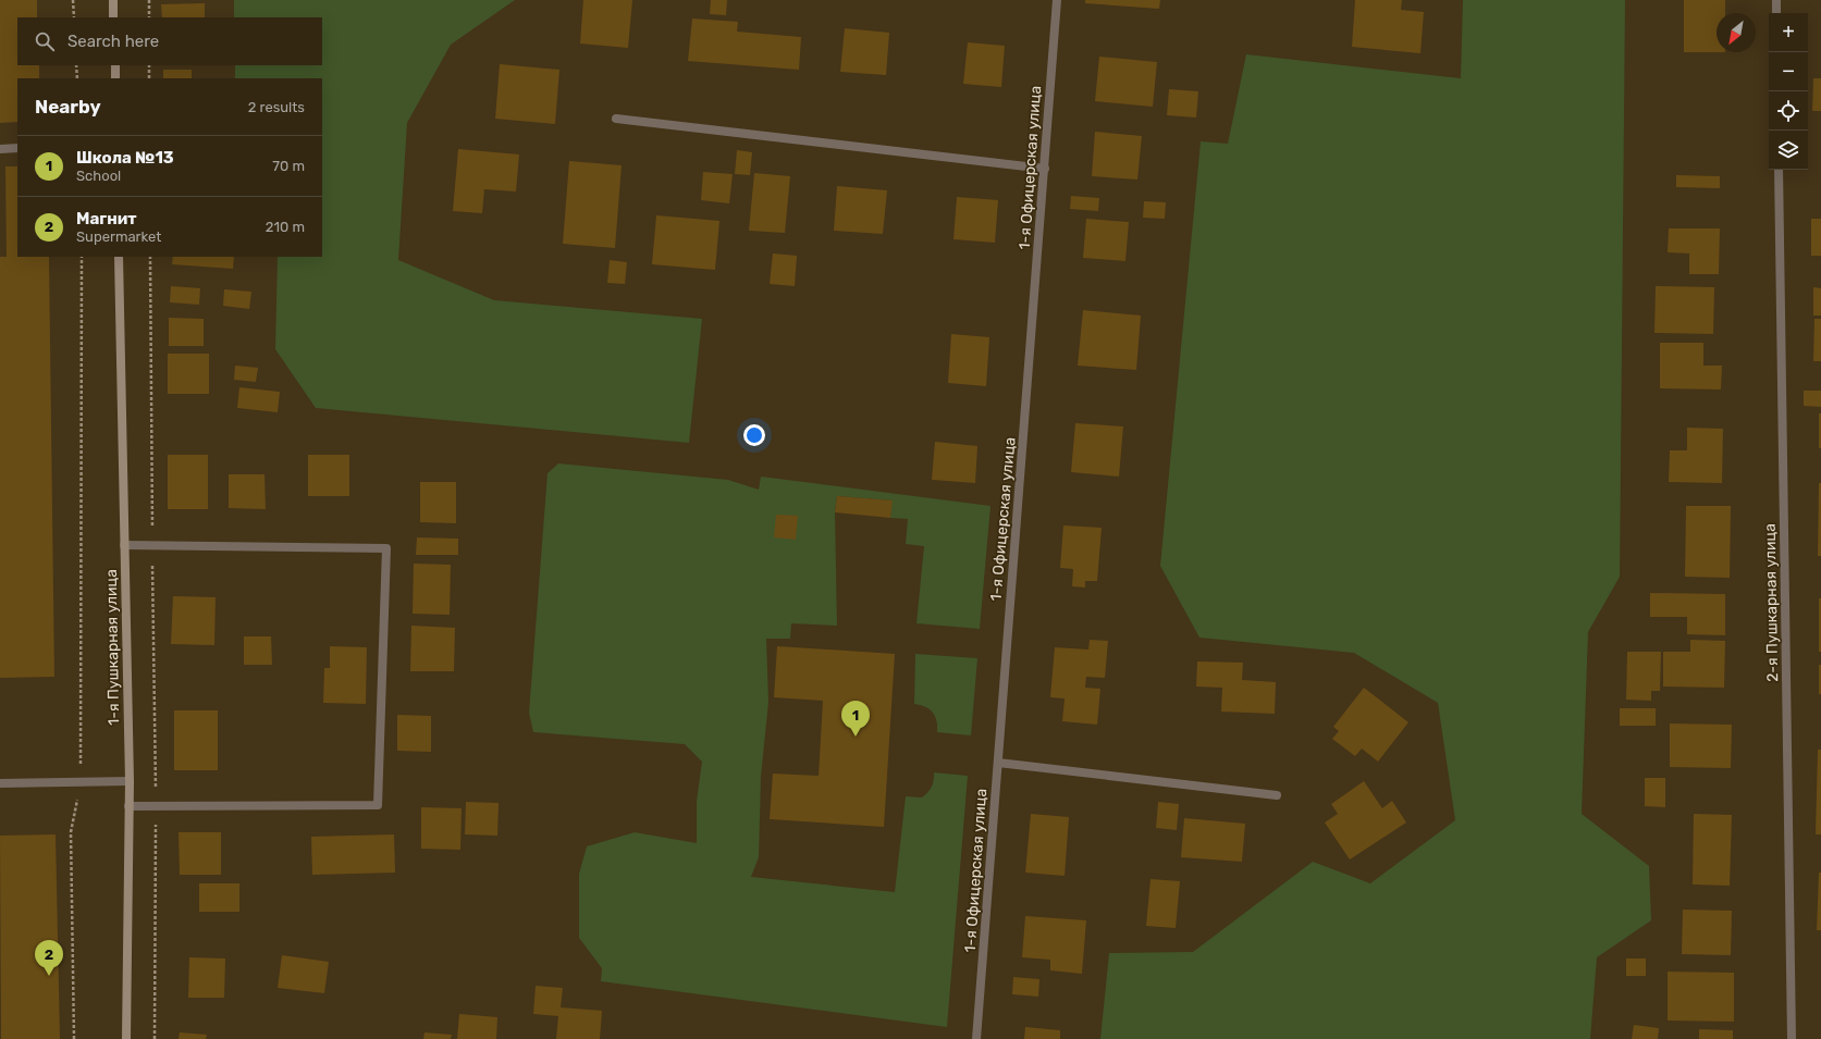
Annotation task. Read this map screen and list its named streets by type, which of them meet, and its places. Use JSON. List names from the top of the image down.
{
  "streets": {
    "main road": ["1-я Пушкарная улица"],
    "street": ["1-я Офицерская улица", "2-я Пушкарная улица"]
  },
  "north": "bottom left",
  "page": {
    "map_buttons": ["+", "−"],
    "search": "Search here",
    "heading": ["Nearby", "2 results"],
    "list": [
      {
        "mark": "1",
        "name": "Школа №13",
        "note": "School",
        "value": "70 m"
      },
      {
        "mark": "2",
        "name": "Магнит",
        "note": "Supermarket",
        "value": "210 m"
      }
    ],
    "pins": ["1", "2"]
  }
}
